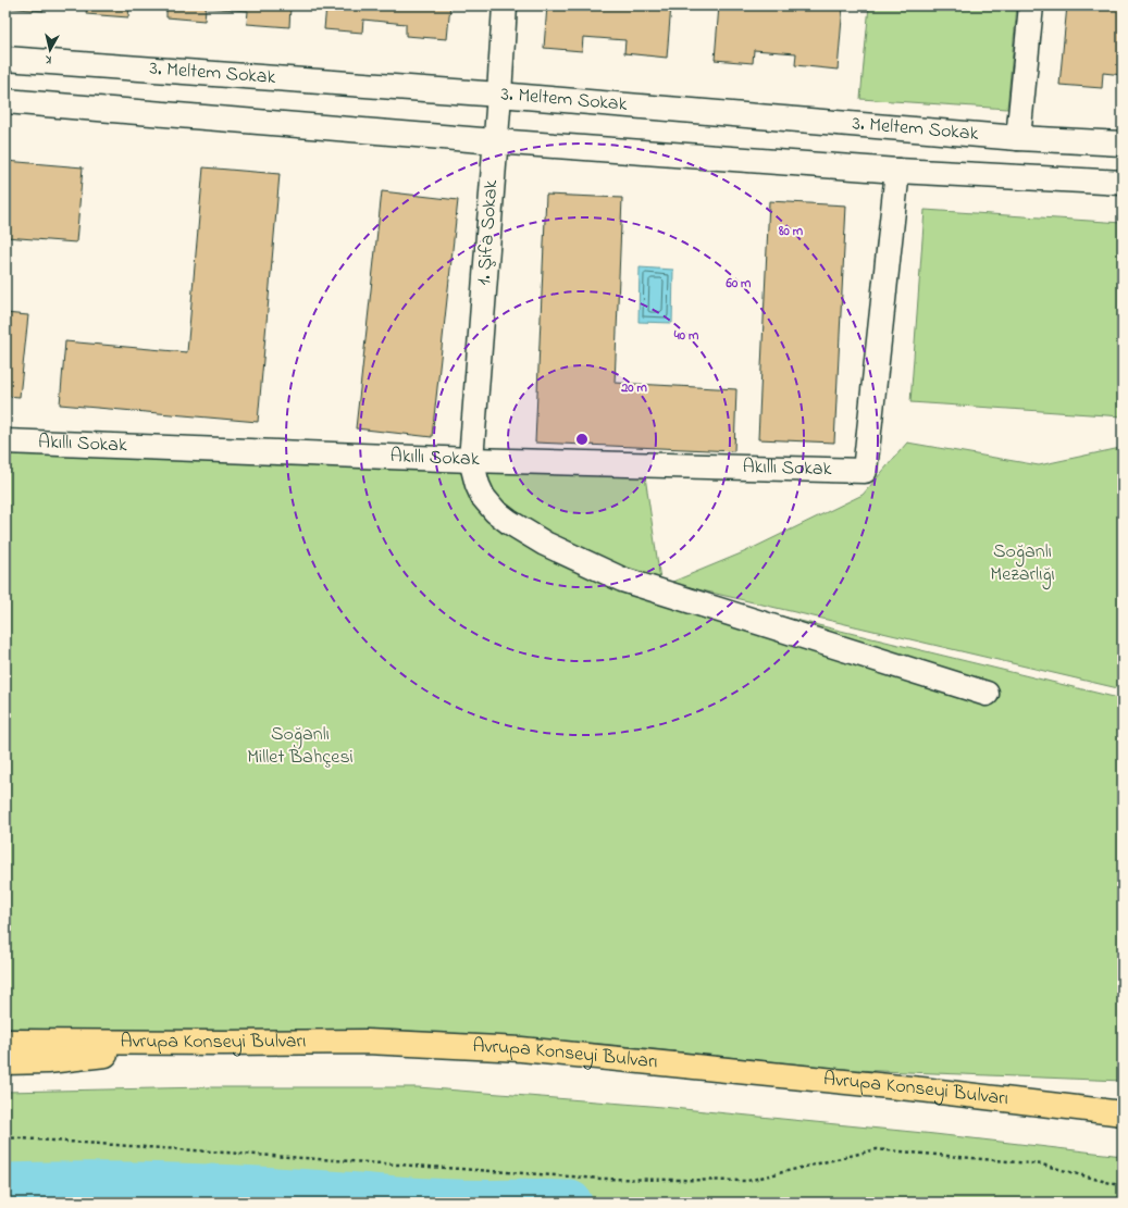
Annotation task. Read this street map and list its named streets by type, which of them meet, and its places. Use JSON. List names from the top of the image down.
{
  "streets": {
    "main road": ["Avrupa Konseyi Bulvarı"],
    "street": ["3. Meltem Sokak", "1. Şifa Sokak", "Akıllı Sokak"]
  },
  "crossings": [
    ["3. Meltem Sokak", "1. Şifa Sokak"],
    ["3. Meltem Sokak", "Akıllı Sokak"],
    ["1. Şifa Sokak", "Akıllı Sokak"]
  ],
  "parks": ["Soğanlı Mezarlığı", "Soğanlı Millet Bahçesi"],
  "north": "bottom",
  "rings": [
    "80 m",
    "60 m",
    "40 m",
    "20 m"
  ]
}
